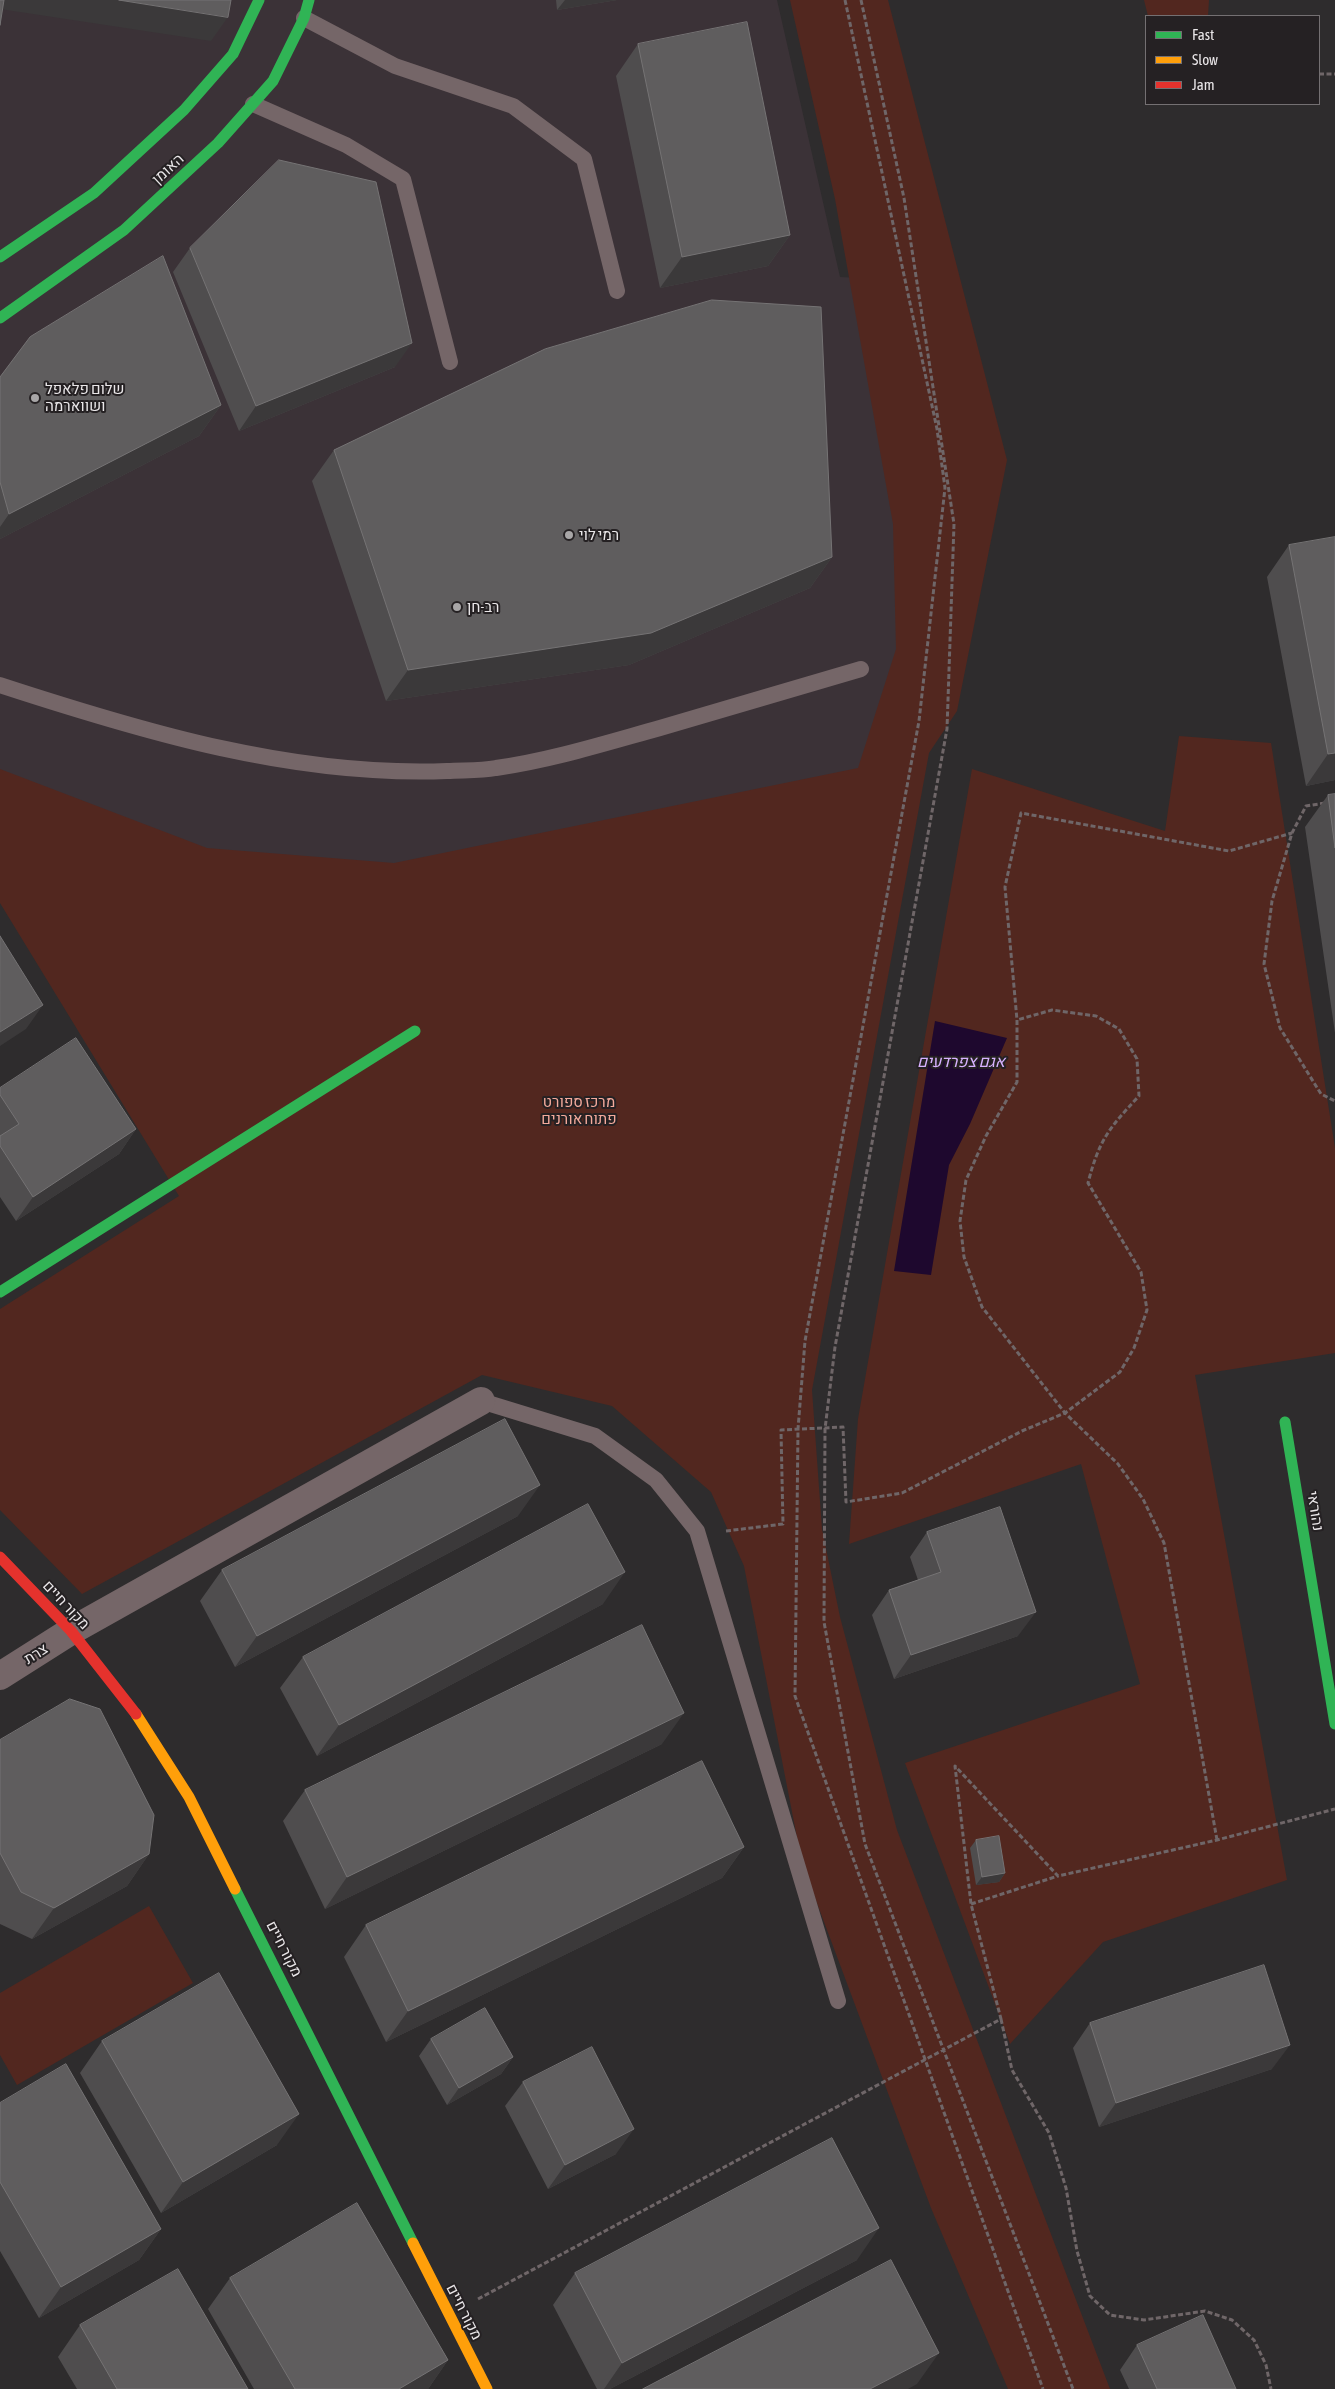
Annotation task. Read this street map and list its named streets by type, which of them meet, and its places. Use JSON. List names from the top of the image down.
{
  "streets": {
    "street": [
      "האומן",
      "נהוראי",
      "מקור חיים",
      "צרת"
    ]
  },
  "crossings": [
    ["מקור חיים", "צרת"]
  ],
  "water": ["אגם צפרדעים"],
  "parks": ["מרכז ספורט פתוח אורנים"],
  "places": ["שלום פלאפל ושווארמה", "רמי לוי", "רב-חן"],
  "legend": ["Fast", "Slow", "Jam"]
}
